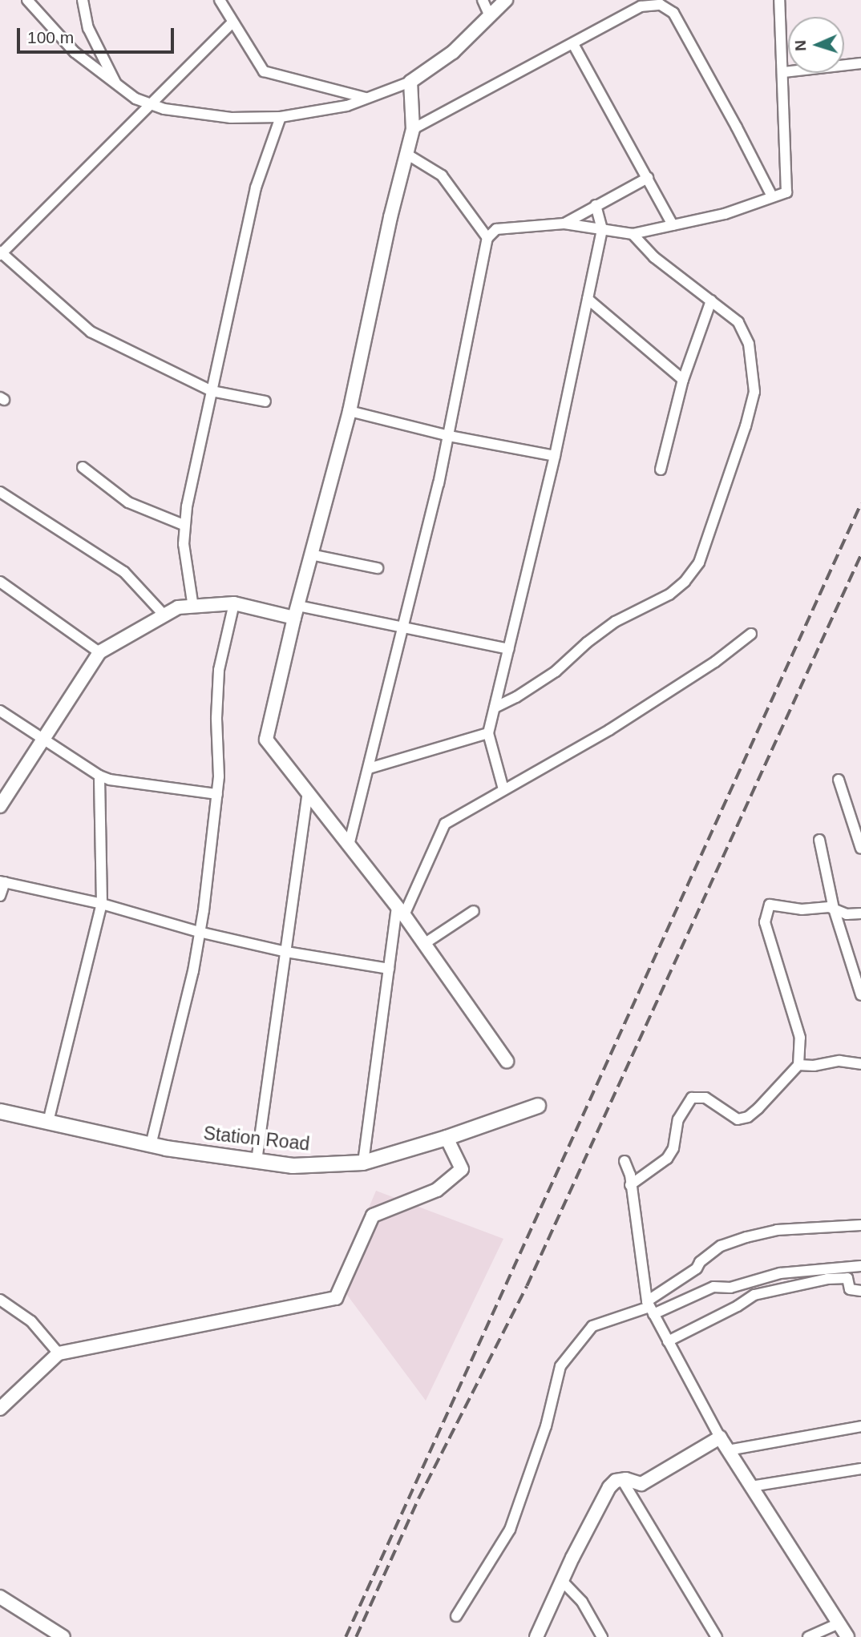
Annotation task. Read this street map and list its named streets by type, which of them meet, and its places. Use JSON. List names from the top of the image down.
{
  "streets": {
    "main road": ["Station Road"]
  },
  "scale_bar": "100 m",
  "north": "left"
}
